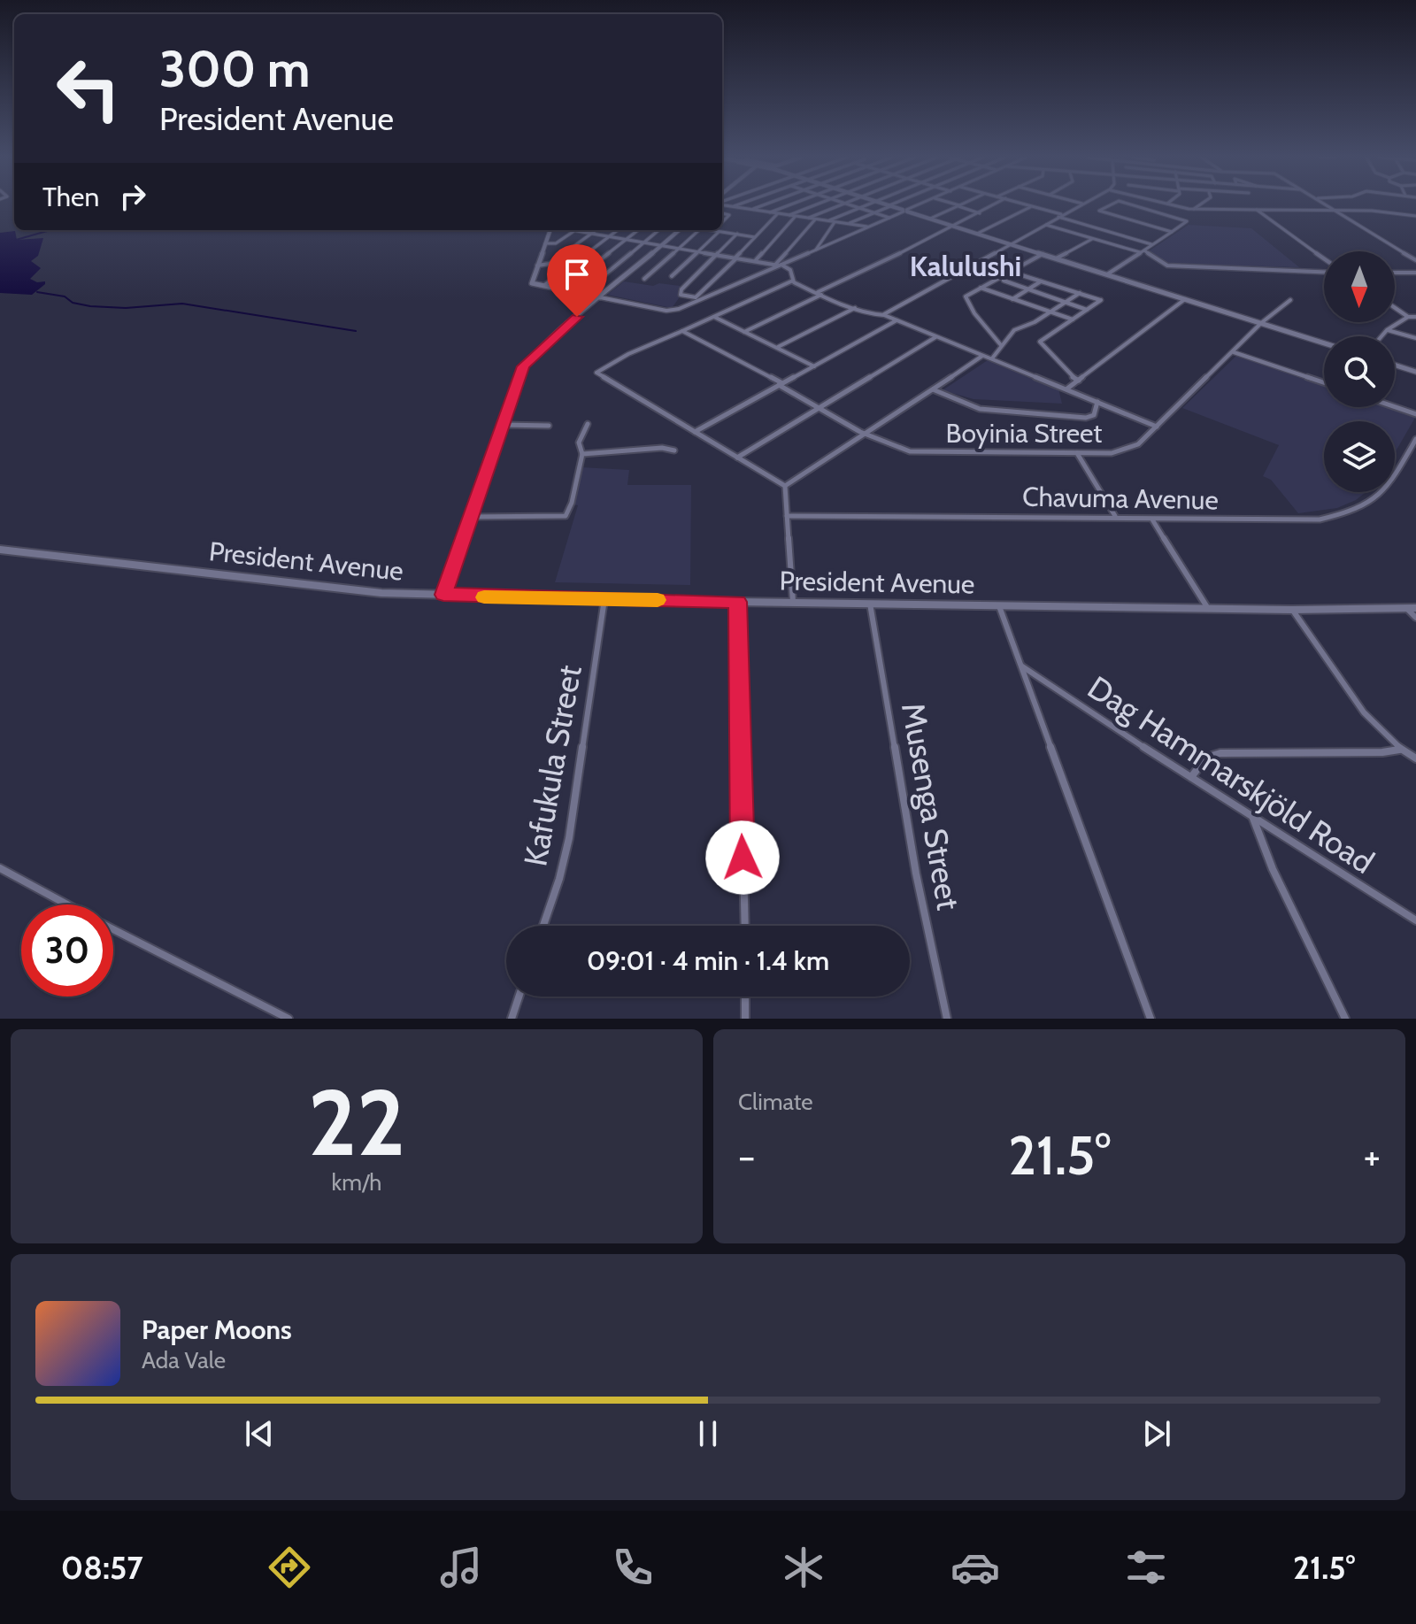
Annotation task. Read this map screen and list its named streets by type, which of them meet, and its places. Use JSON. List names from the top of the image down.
{
  "streets": {
    "street": [
      "Boyinia Street",
      "Chavuma Avenue",
      "President Avenue",
      "Kafukula Street",
      "Dag Hammarskjöld Road",
      "Musenga Street"
    ]
  },
  "crossings": [
    ["President Avenue", "Kafukula Street"],
    ["President Avenue", "Musenga Street"]
  ],
  "districts": ["Kalulushi"],
  "north": "bottom",
  "page": {
    "turn": ["300 m", "President Avenue"],
    "then": "Then",
    "limit": "30",
    "trip": "09:01 · 4 min · 1.4 km",
    "tile": [
      ["22", "km/h"],
      "Climate"
    ],
    "heat": ["−", "21.5°", "+"],
    "song": ["Paper Moons", "Ada Vale"],
    "tabs": ["08:57", "21.5°"]
  }
}
